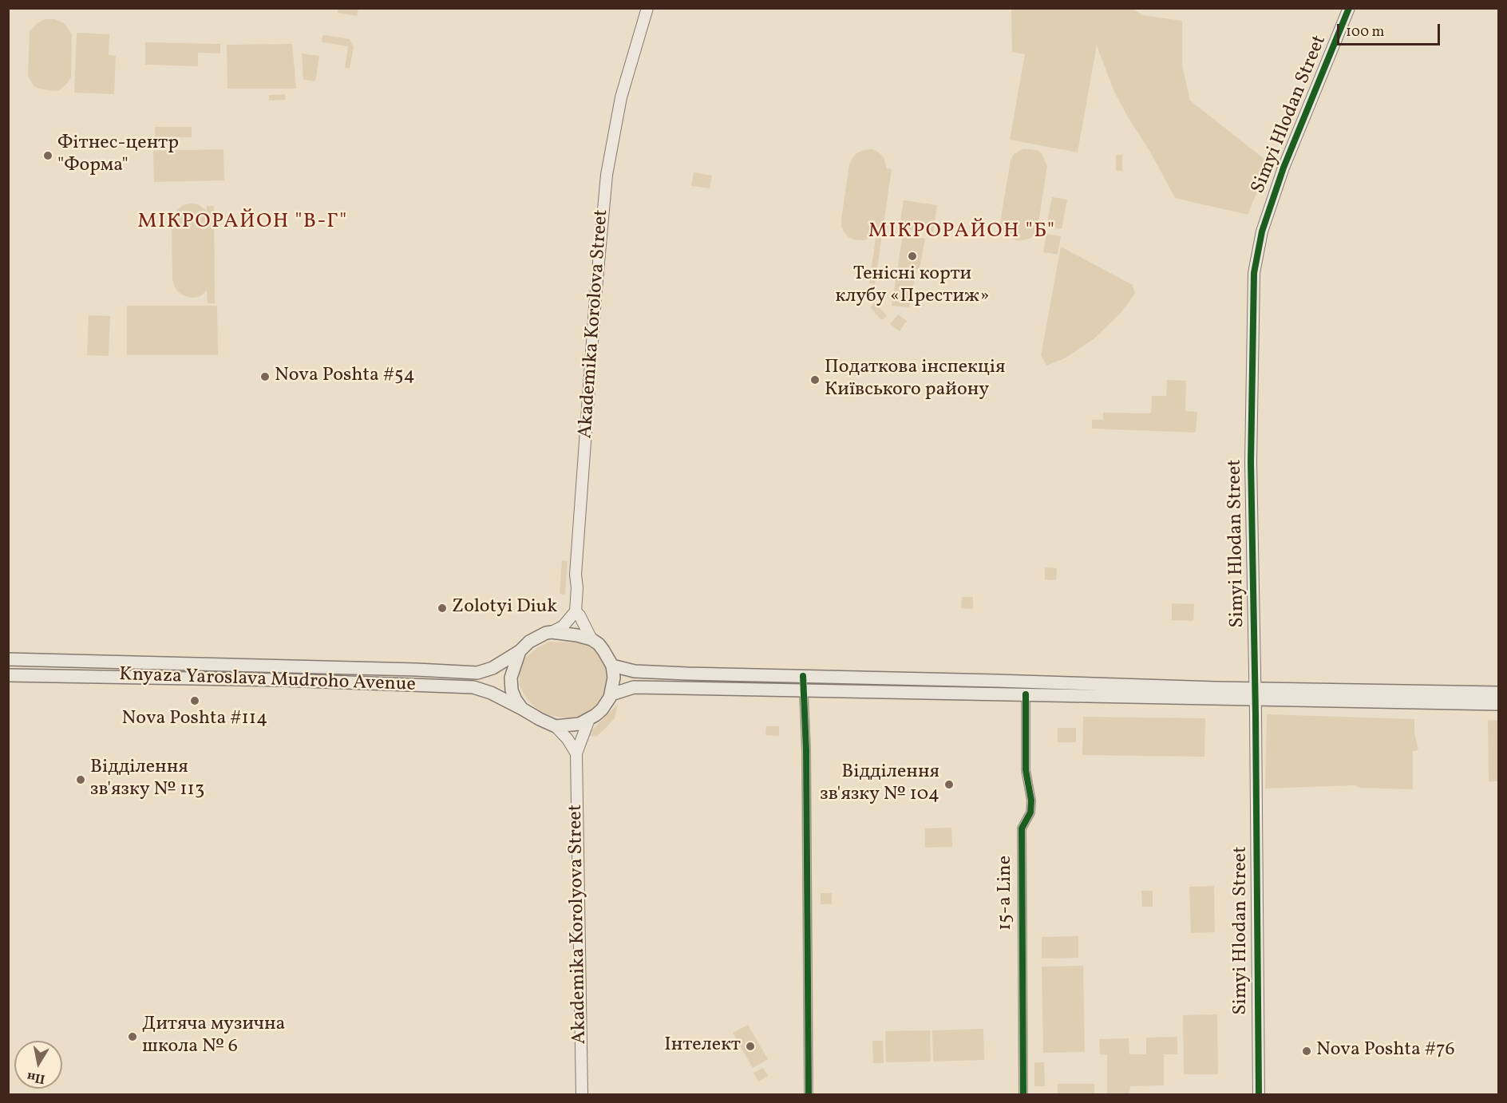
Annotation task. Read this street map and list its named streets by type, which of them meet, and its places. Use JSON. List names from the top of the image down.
{
  "streets": {
    "main road": ["Knyaza Yaroslava Mudroho Avenue"],
    "street": [
      "Simyi Hlodan Street",
      "Akademika Korolova Street",
      "15-a Line",
      "Akademika Korolyova Street"
    ]
  },
  "crossings": [
    ["Knyaza Yaroslava Mudroho Avenue", "Akademika Korolyova Street"]
  ],
  "districts": ["МІКРОРАЙОН \"В-Г\"", "МІКРОРАЙОН \"Б\""],
  "places": [
    "Фітнес-центр \"Форма\"",
    "Тенісні корти клубу «Престиж»",
    "Nova Poshta #54",
    "Податкова інспекція Київського району",
    "Zolotyi Diuk",
    "Nova Poshta #114",
    "Відділення зв'язку № 113",
    "Відділення зв'язку № 104",
    "Дитяча музична школа № 6",
    "Інтелект",
    "Nova Poshta #76"
  ],
  "scale_bar": "100 m",
  "north": "bottom"
}
